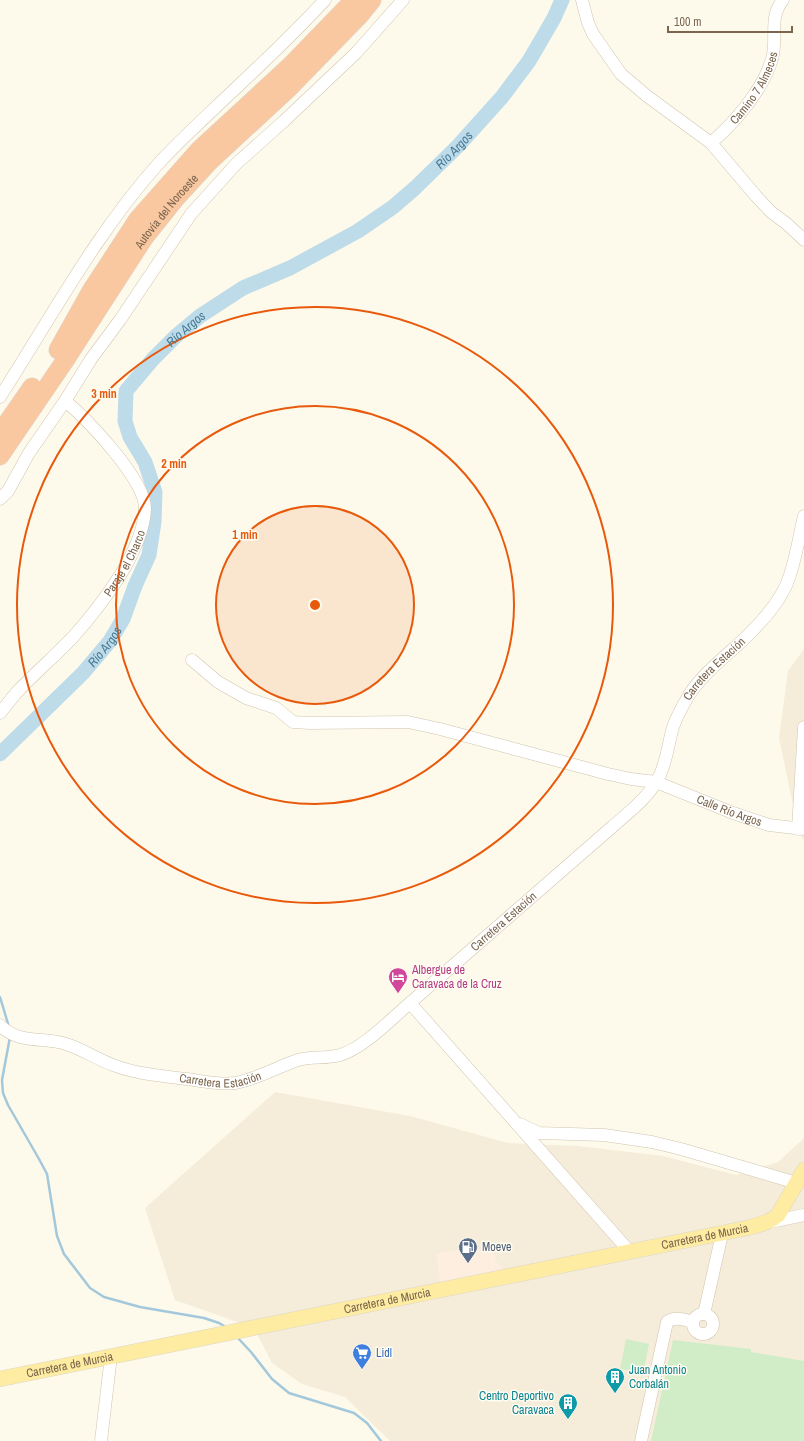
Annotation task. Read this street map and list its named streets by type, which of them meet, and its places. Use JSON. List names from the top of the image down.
{
  "streets": {
    "highway": ["Autovía del Noroeste"],
    "main road": ["Carretera de Murcia"],
    "street": [
      "Camino 7 Almeces",
      "Paraje el Charco",
      "Carretera Estación",
      "Calle Río Argos"
    ]
  },
  "crossings": [
    ["Carretera Estación", "Calle Río Argos"]
  ],
  "water": ["Río Argos"],
  "places": {
    "hotel": ["Albergue de Caravaca de la Cruz"],
    "fuel station": ["Moeve"],
    "supermarket": ["Lidl"],
    "building": ["Juan Antonio Corbalán", "Centro Deportivo Caravaca"]
  },
  "scale_bar": "100 m",
  "rings": ["3 min", "2 min", "1 min"]
}
